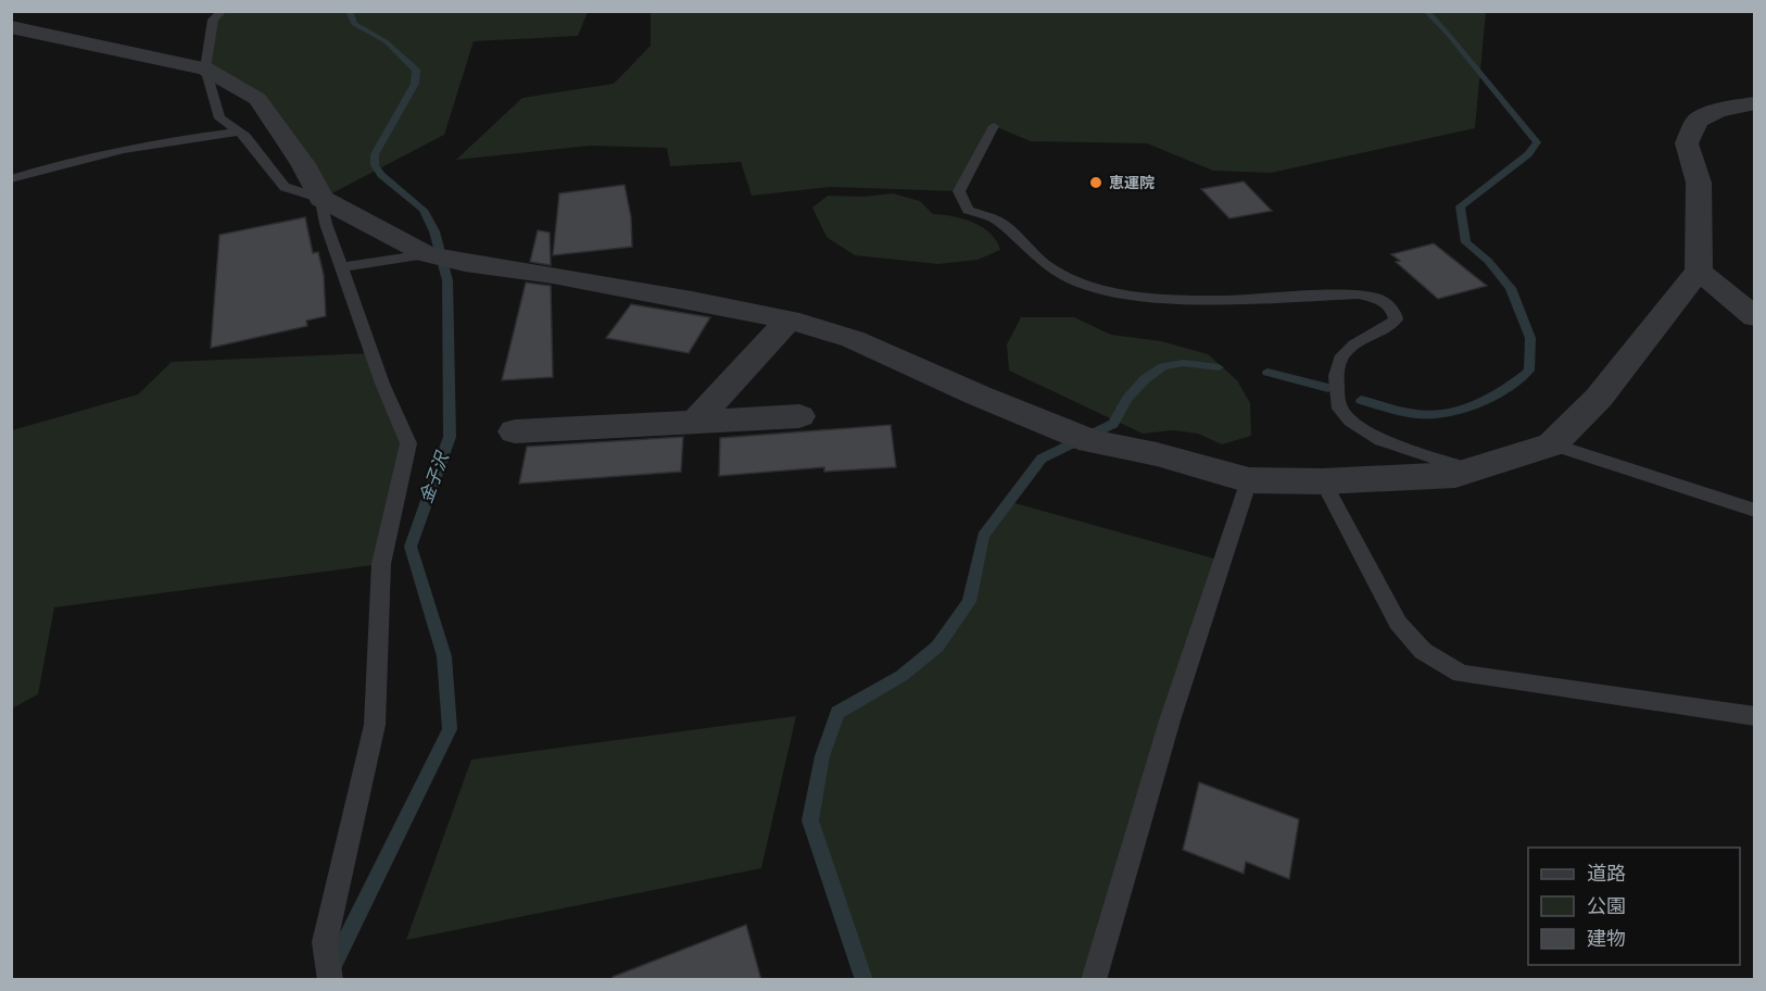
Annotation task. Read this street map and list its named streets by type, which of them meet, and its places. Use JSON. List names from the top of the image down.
{
  "water": ["金子沢"],
  "places": ["恵運院"],
  "legend": ["道路", "公園", "建物"]
}
